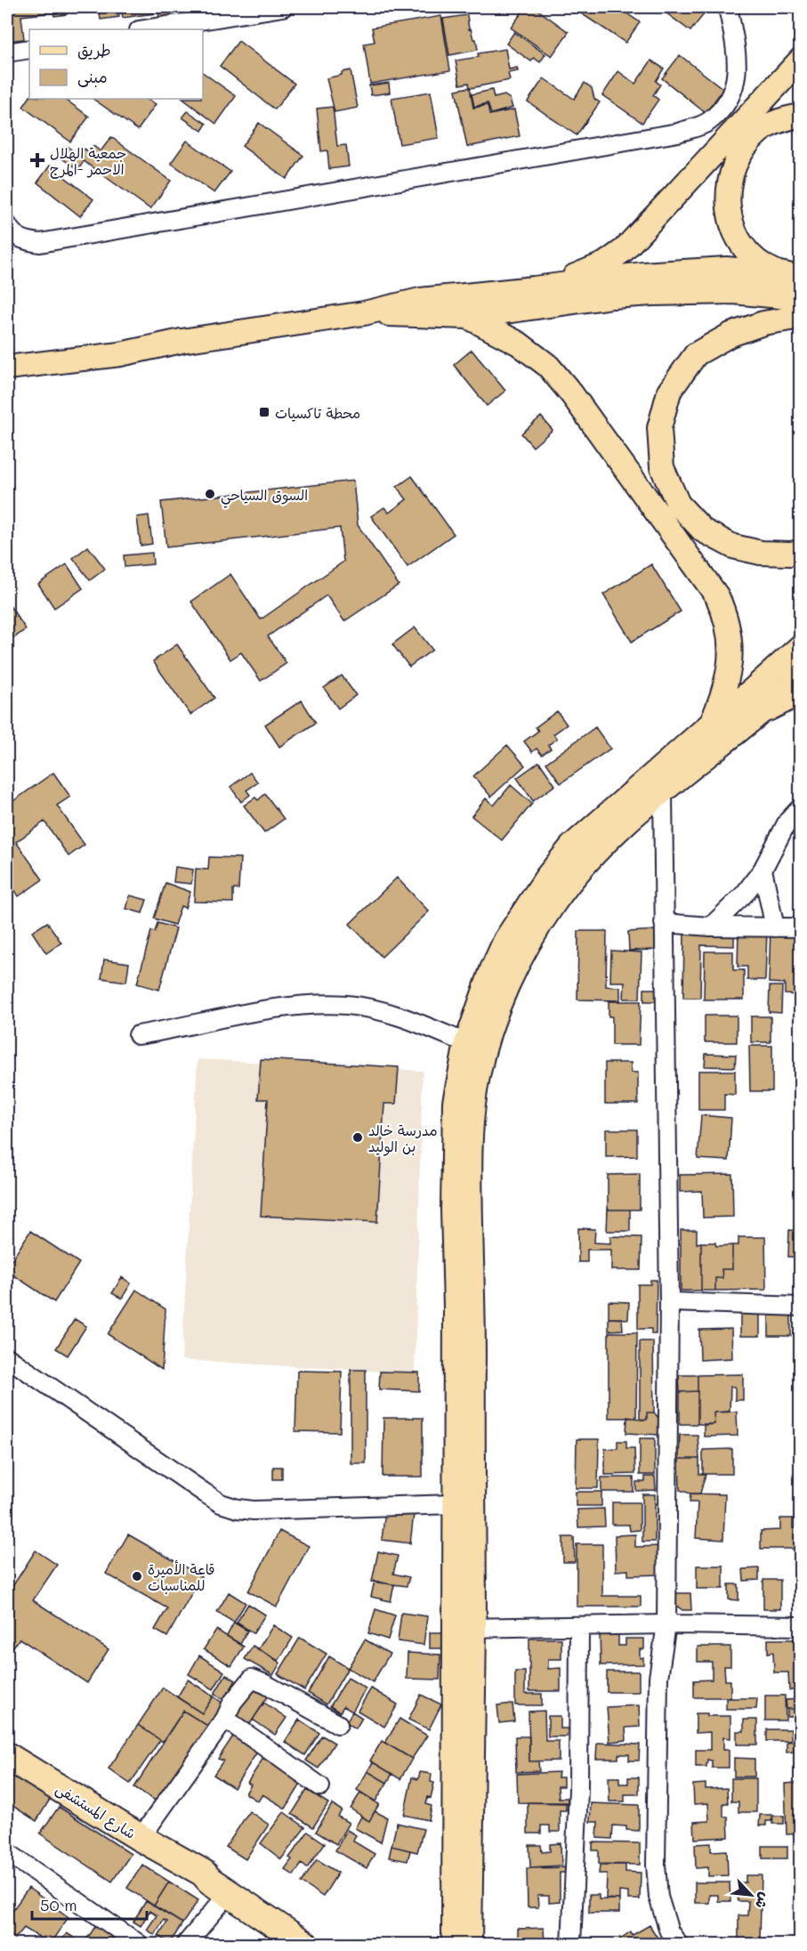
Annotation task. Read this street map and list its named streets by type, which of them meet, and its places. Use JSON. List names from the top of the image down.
{
  "streets": {
    "highway": ["شارع المستشفى"]
  },
  "places": {
    "health": ["جمعية الهلال الاحمر -المرج"],
    "transit": ["محطة تاكسيات"],
    "other": ["السوق السياحي", "مدرسة خالد بن الوليد", "قاعة الأميرة للمناسبات"]
  },
  "legend": ["طريق", "مبنى"],
  "scale_bar": "50 m",
  "north": "bottom right"
}
